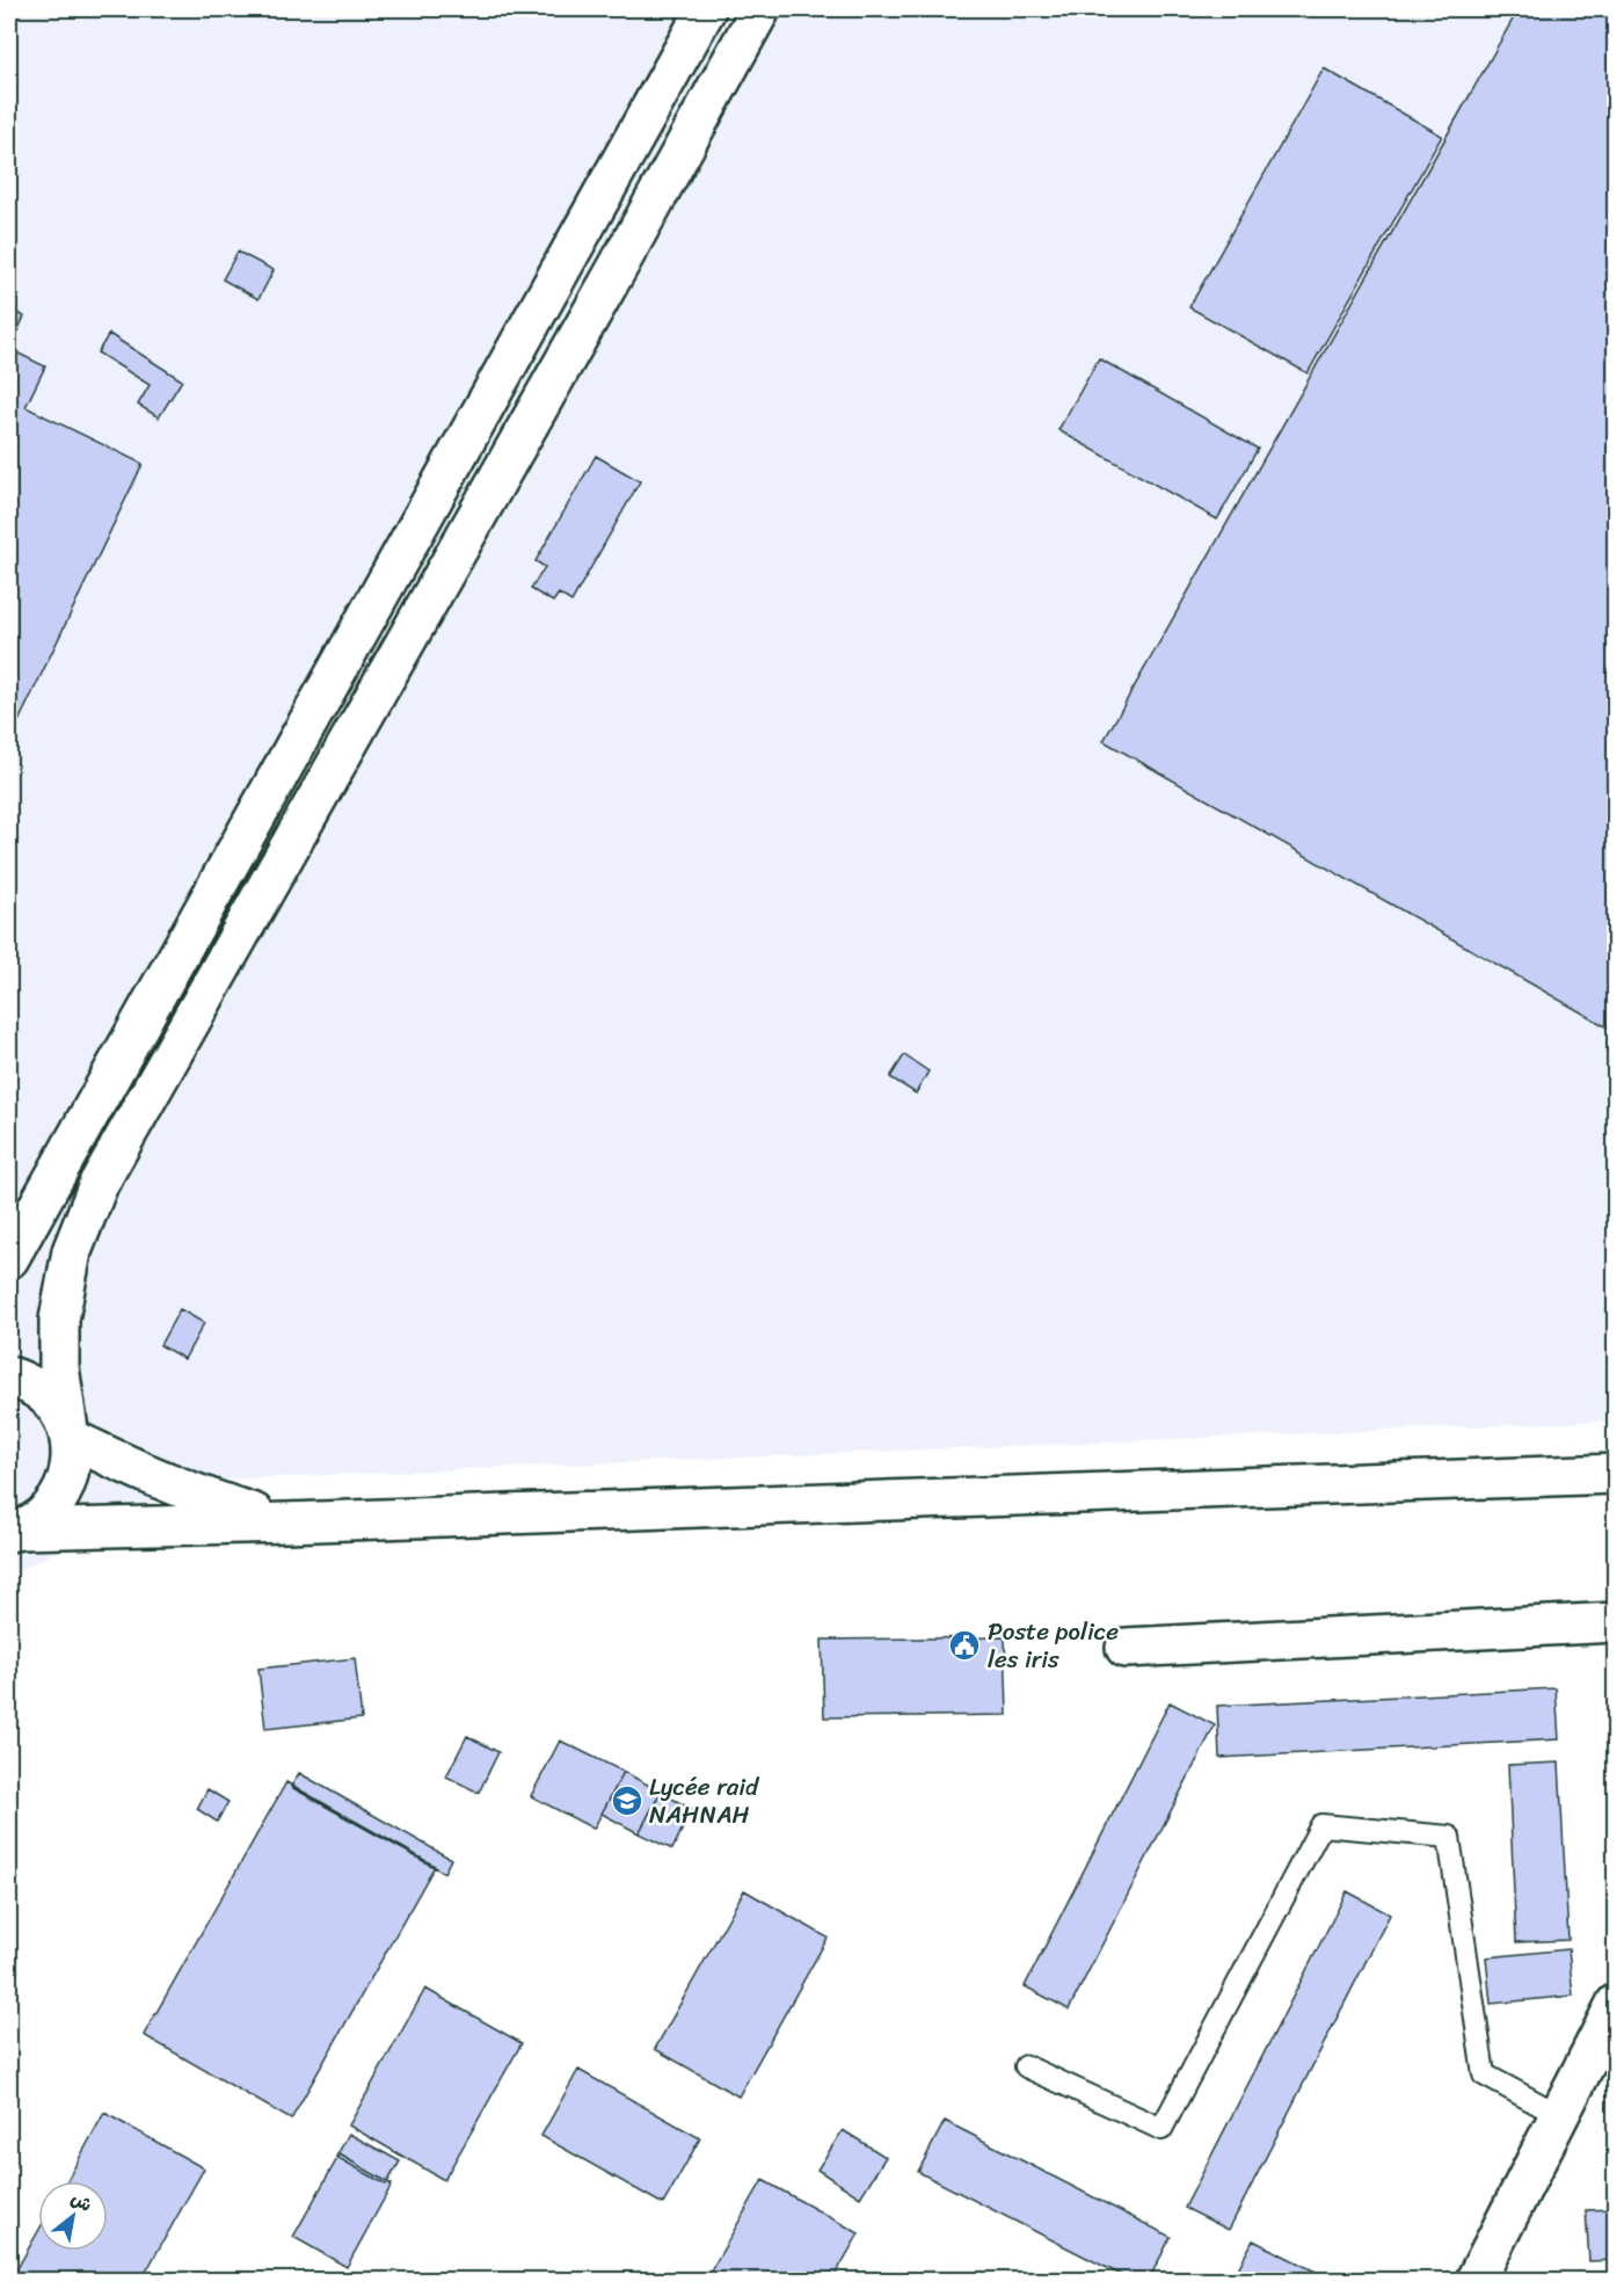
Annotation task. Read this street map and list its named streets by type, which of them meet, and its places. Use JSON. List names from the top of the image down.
{
  "places": {
    "public building": ["Poste police les iris"],
    "school or university": ["Lycée raid NAHNAH"]
  },
  "north": "top right"
}
